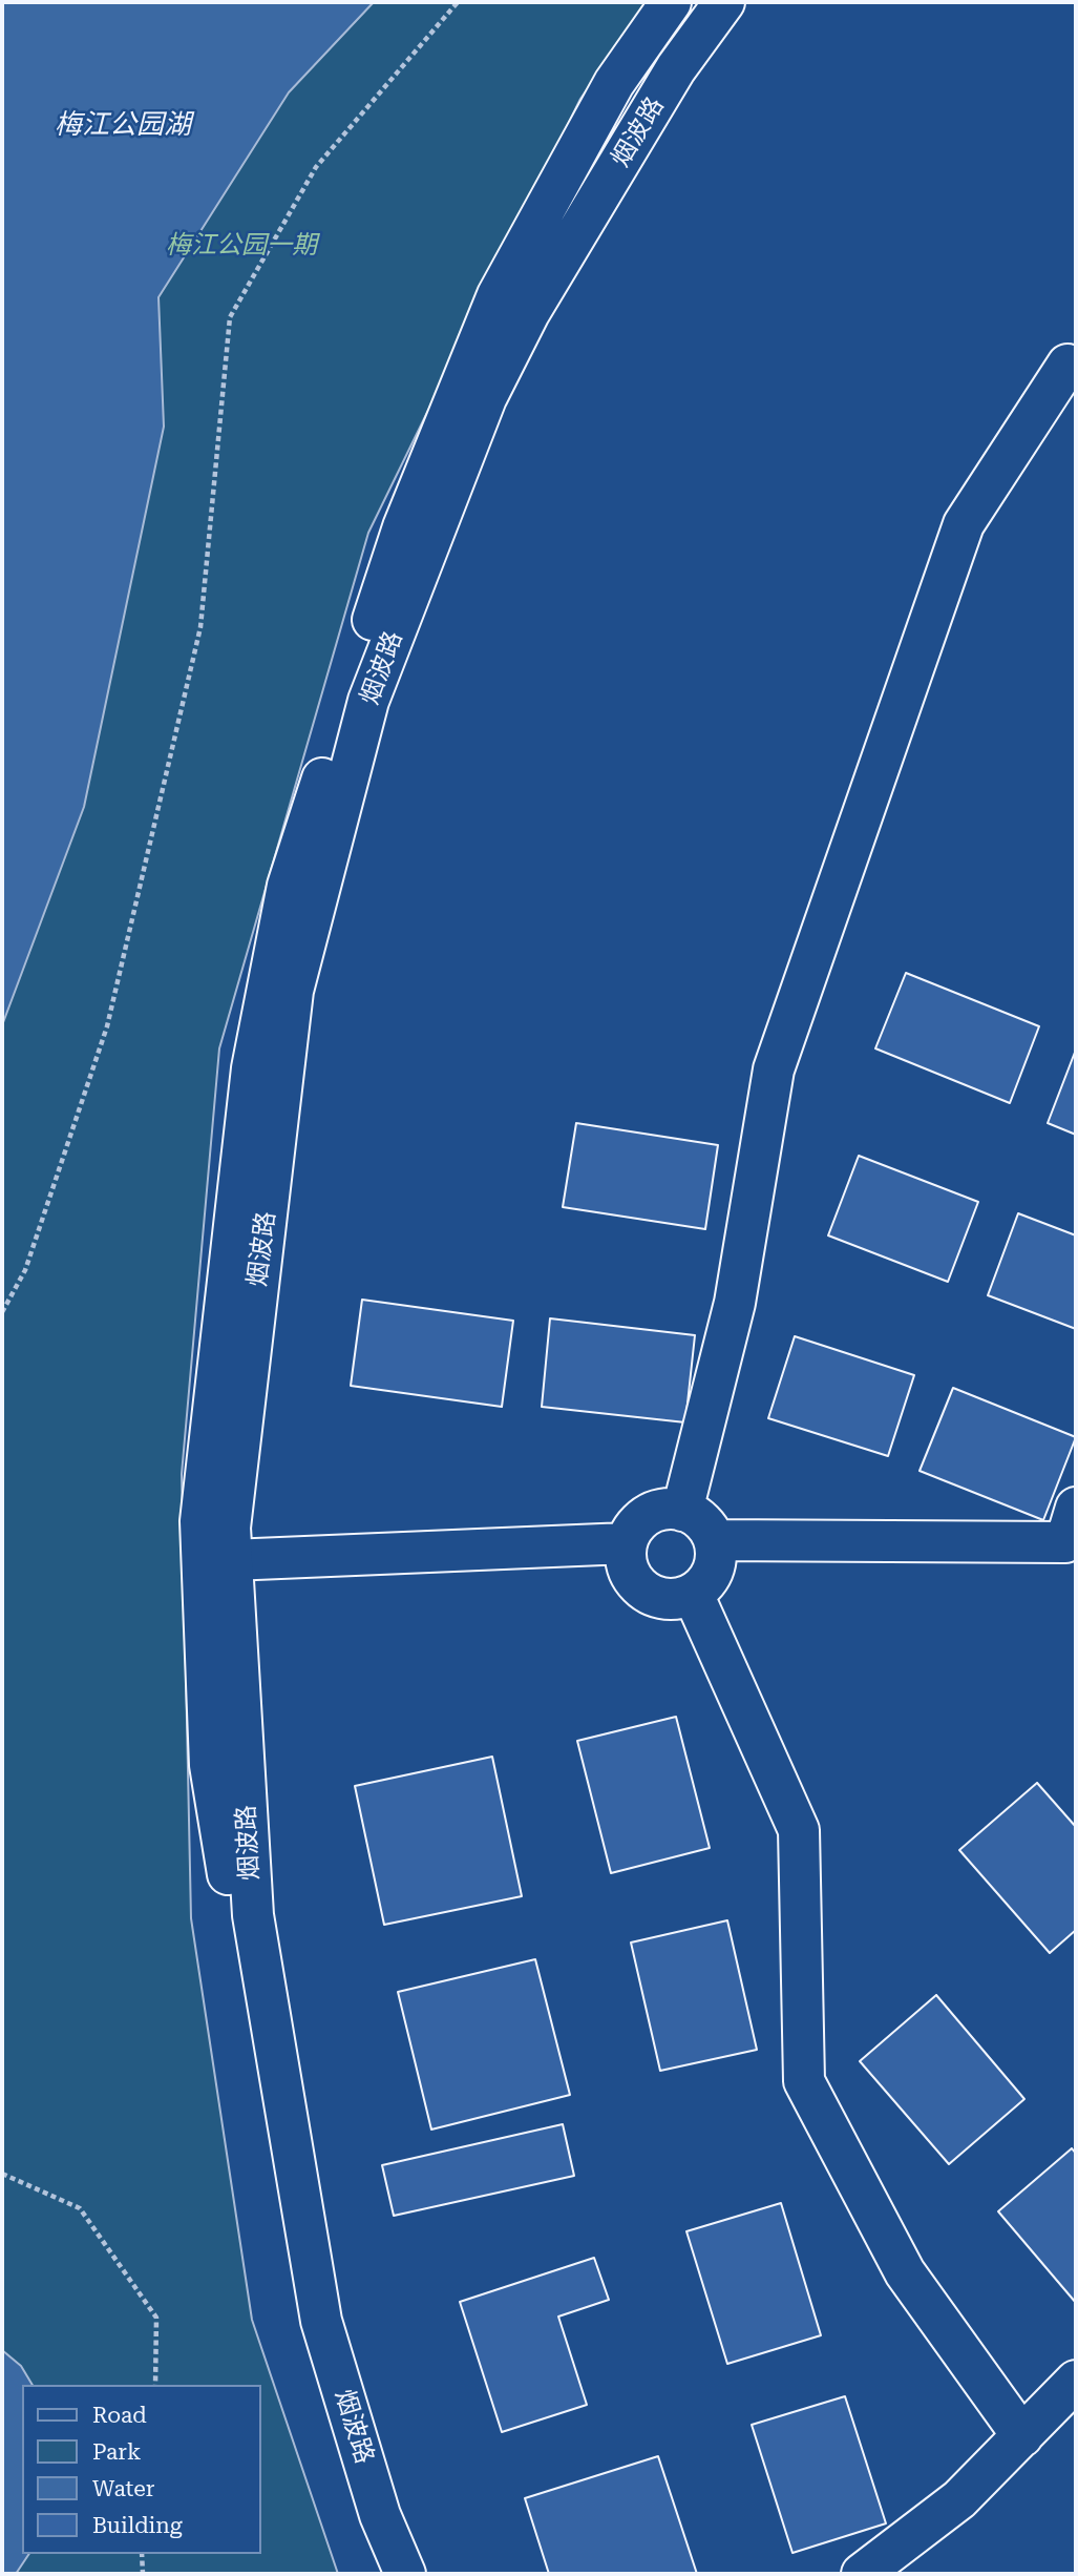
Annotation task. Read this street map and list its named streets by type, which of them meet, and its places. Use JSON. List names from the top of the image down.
{
  "streets": {
    "main road": ["烟波路"]
  },
  "water": ["梅江公园湖"],
  "parks": ["梅江公园一期"],
  "legend": [
    "Road",
    "Park",
    "Water",
    "Building"
  ]
}
